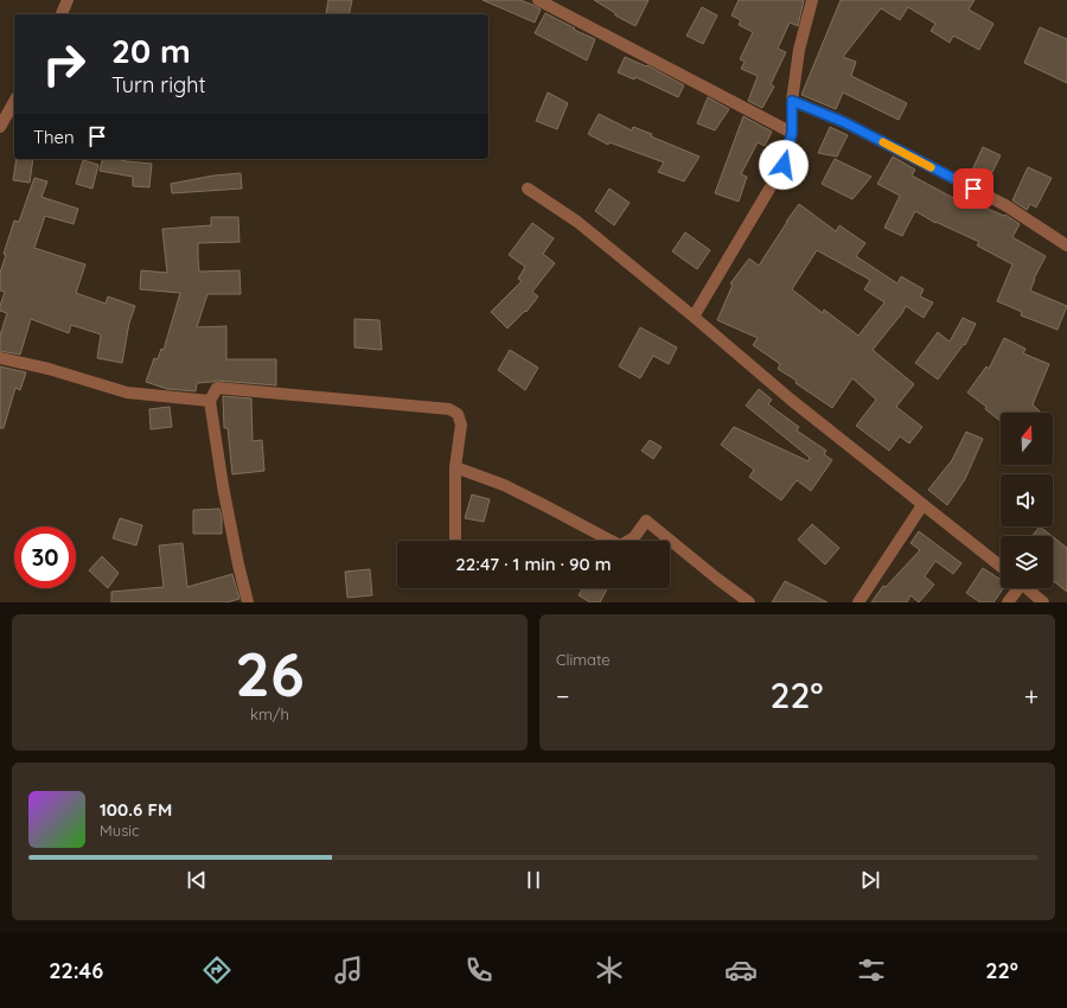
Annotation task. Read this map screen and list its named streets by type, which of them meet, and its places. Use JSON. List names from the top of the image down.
{
  "north": "top",
  "page": {
    "turn": ["20 m", "Turn right"],
    "then": "Then",
    "limit": "30",
    "trip": "22:47 · 1 min · 90 m",
    "tile": [
      ["26", "km/h"],
      "Climate"
    ],
    "heat": ["−", "22°", "+"],
    "song": ["100.6 FM", "Music"],
    "tabs": ["22:46", "22°"]
  }
}
